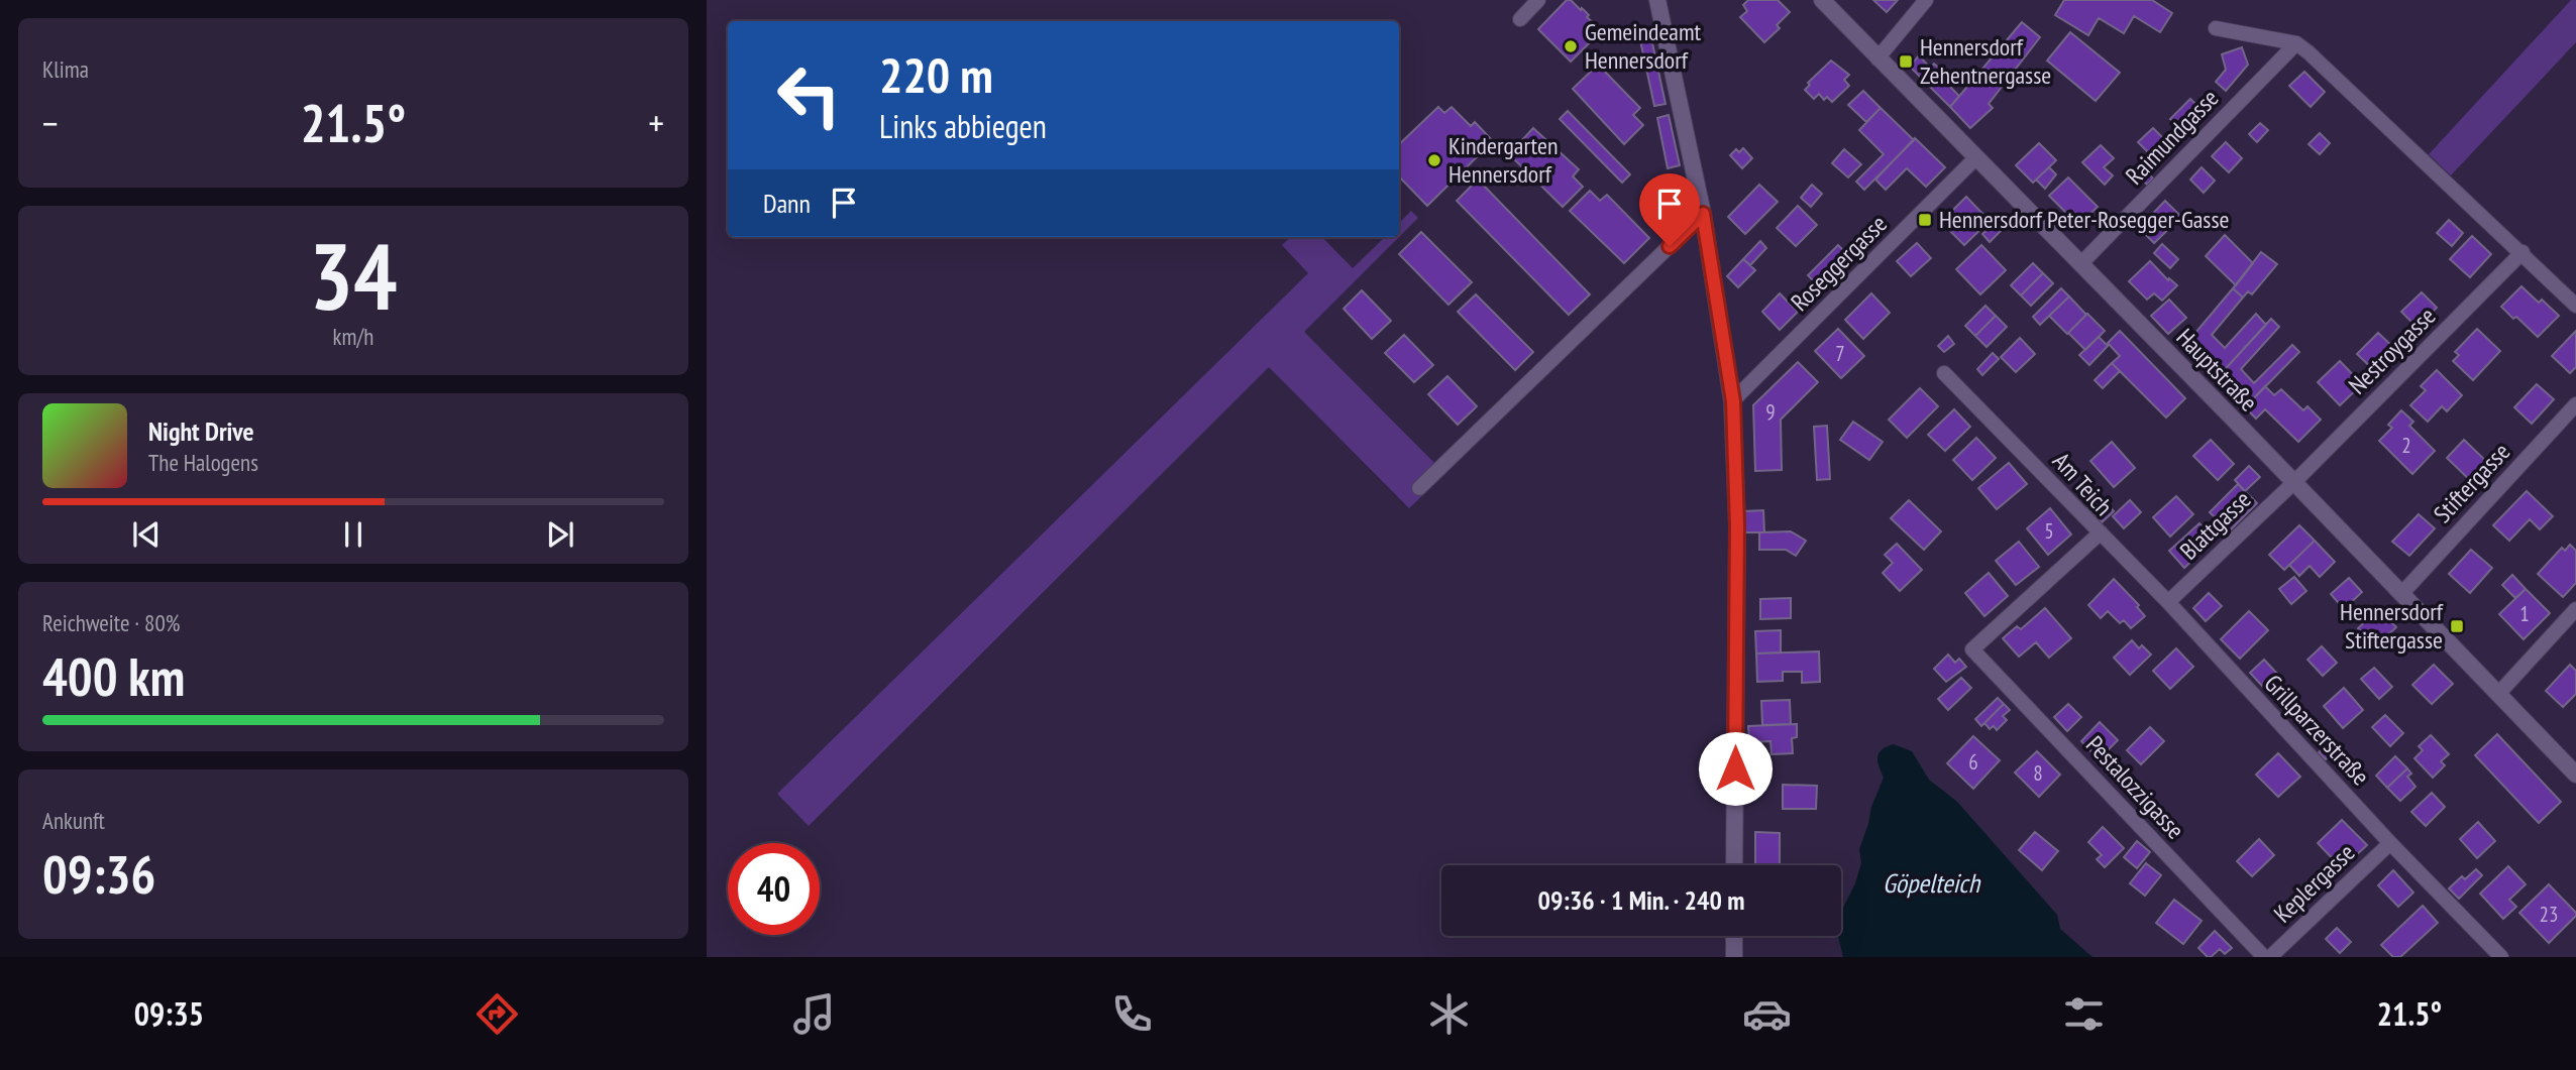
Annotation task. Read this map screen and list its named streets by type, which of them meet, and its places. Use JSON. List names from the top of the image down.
{
  "streets": {
    "street": [
      "Raimundgasse",
      "Roseggergasse",
      "Nestroygasse",
      "Hauptstraße",
      "Stiftergasse",
      "Am Teich",
      "Blattgasse",
      "Grillparzerstraße",
      "Pestalozzigasse",
      "Keplergasse"
    ]
  },
  "crossings": [
    ["Raimundgasse", "Hauptstraße"],
    ["Roseggergasse", "Hauptstraße"],
    ["Nestroygasse", "Hauptstraße"],
    ["Nestroygasse", "Blattgasse"],
    ["Hauptstraße", "Stiftergasse"],
    ["Hauptstraße", "Blattgasse"],
    ["Am Teich", "Grillparzerstraße"],
    ["Am Teich", "Pestalozzigasse"],
    ["Blattgasse", "Grillparzerstraße"],
    ["Grillparzerstraße", "Keplergasse"]
  ],
  "water": ["Göpelteich"],
  "places": {
    "other": ["Gemeindeamt Hennersdorf", "Kindergarten Hennersdorf"],
    "transit": ["Hennersdorf Zehentnergasse", "Hennersdorf Peter-Rosegger-Gasse", "Hennersdorf Stiftergasse"]
  },
  "house_numbers": [
    "7",
    "9",
    "2",
    "5",
    "1",
    "6",
    "8",
    "23"
  ],
  "page": {
    "tile": [
      "Klima",
      ["34", "km/h"],
      ["Reichweite · 80%", "400 km"],
      ["Ankunft", "09:36"]
    ],
    "turn": ["220 m", "Links abbiegen"],
    "heat": ["−", "21.5°", "+"],
    "then": "Dann",
    "song": ["Night Drive", "The Halogens"],
    "limit": "40",
    "trip": "09:36 · 1 Min. · 240 m",
    "tabs": ["09:35", "21.5°"]
  }
}
